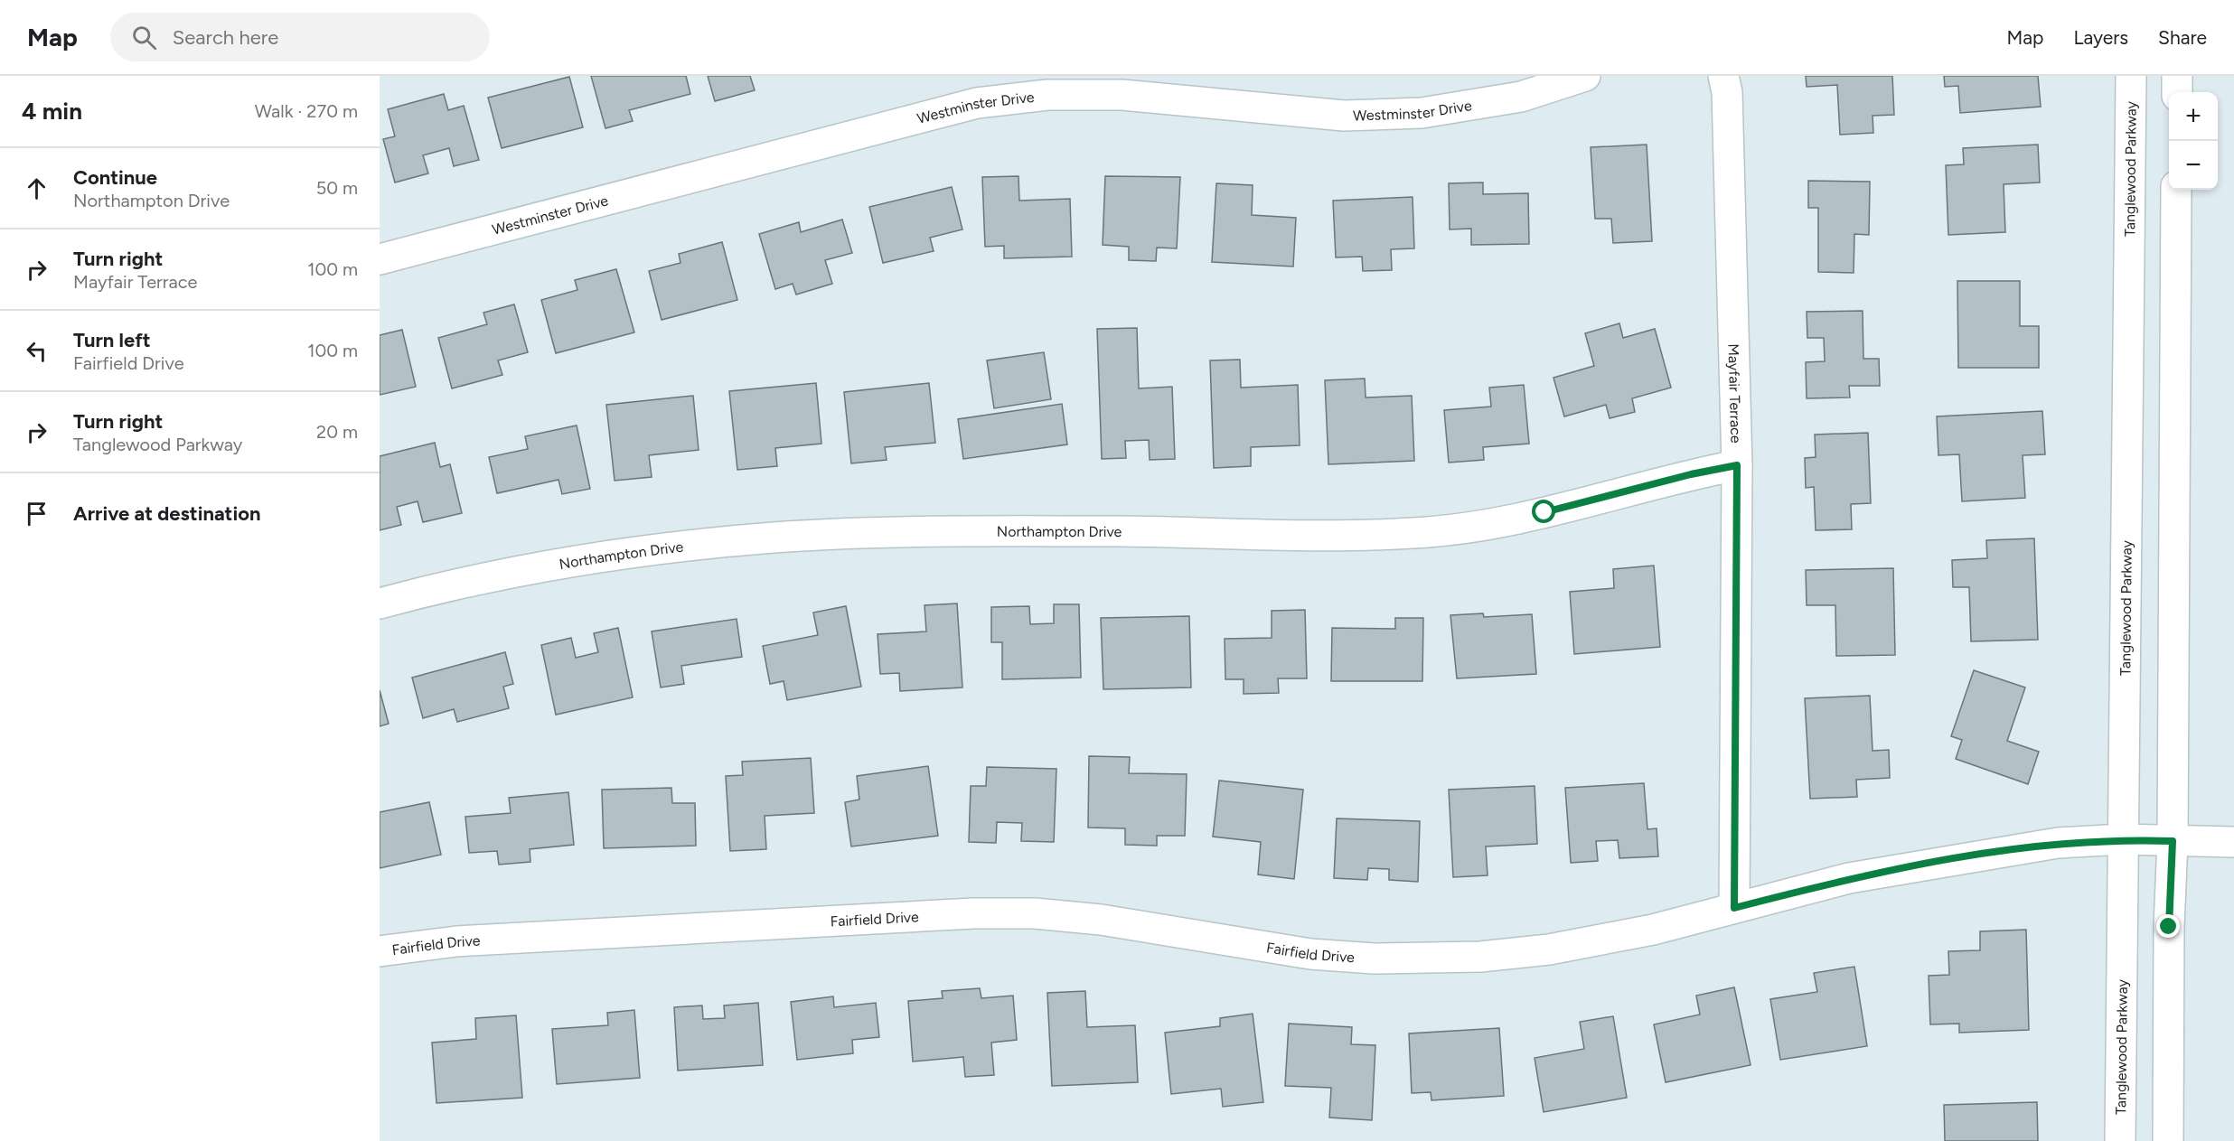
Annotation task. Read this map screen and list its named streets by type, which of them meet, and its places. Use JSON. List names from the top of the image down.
{
  "streets": {
    "street": [
      "Westminster Drive",
      "Tanglewood Parkway",
      "Mayfair Terrace",
      "Northampton Drive",
      "Fairfield Drive"
    ]
  },
  "crossings": [
    ["Tanglewood Parkway", "Fairfield Drive"],
    ["Mayfair Terrace", "Northampton Drive"],
    ["Mayfair Terrace", "Fairfield Drive"]
  ],
  "page": {
    "header": "Map",
    "search": "Search here",
    "nav": ["Map", "Layers", "Share"],
    "heading": ["4 min", "Walk · 270 m"],
    "map_buttons": ["+", "−"],
    "list": [
      ["Continue", "Northampton Drive", "50 m"],
      ["Turn right", "Mayfair Terrace", "100 m"],
      ["Turn left", "Fairfield Drive", "100 m"],
      ["Turn right", "Tanglewood Parkway", "20 m"],
      "Arrive at destination"
    ]
  }
}
